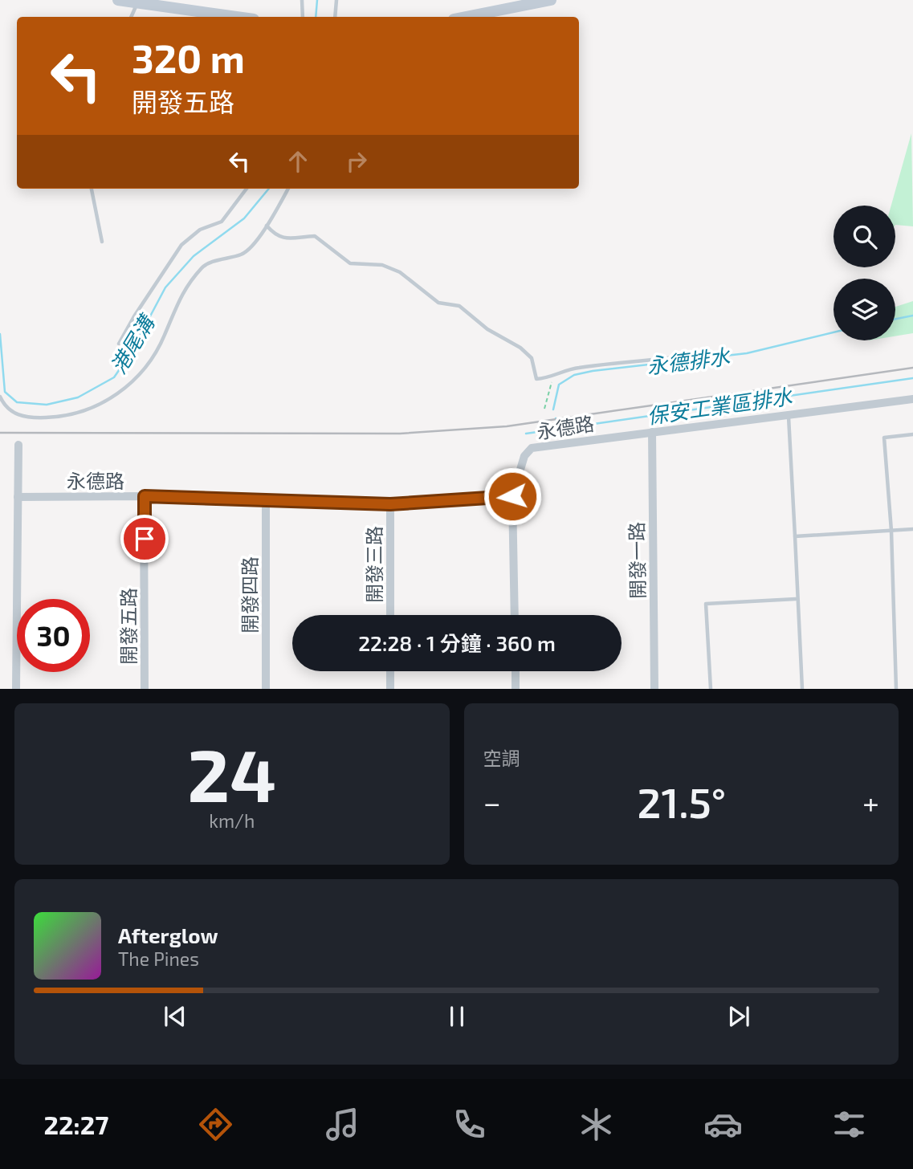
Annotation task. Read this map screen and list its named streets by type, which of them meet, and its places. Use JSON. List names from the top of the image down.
{
  "streets": {
    "street": [
      "永德路",
      "開發一路",
      "開發三路",
      "開發四路",
      "開發五路"
    ]
  },
  "crossings": [
    ["永德路", "開發一路"],
    ["永德路", "開發三路"],
    ["永德路", "開發四路"],
    ["永德路", "開發五路"]
  ],
  "water": ["港尾溝", "永德排水", "保安工業區排水"],
  "page": {
    "turn": ["320 m", "開發五路"],
    "limit": "30",
    "trip": "22:28 · 1 分鐘 · 360 m",
    "tile": [
      ["24", "km/h"],
      "空調"
    ],
    "heat": ["−", "21.5°", "+"],
    "song": ["Afterglow", "The Pines"],
    "tabs": "22:27"
  }
}
